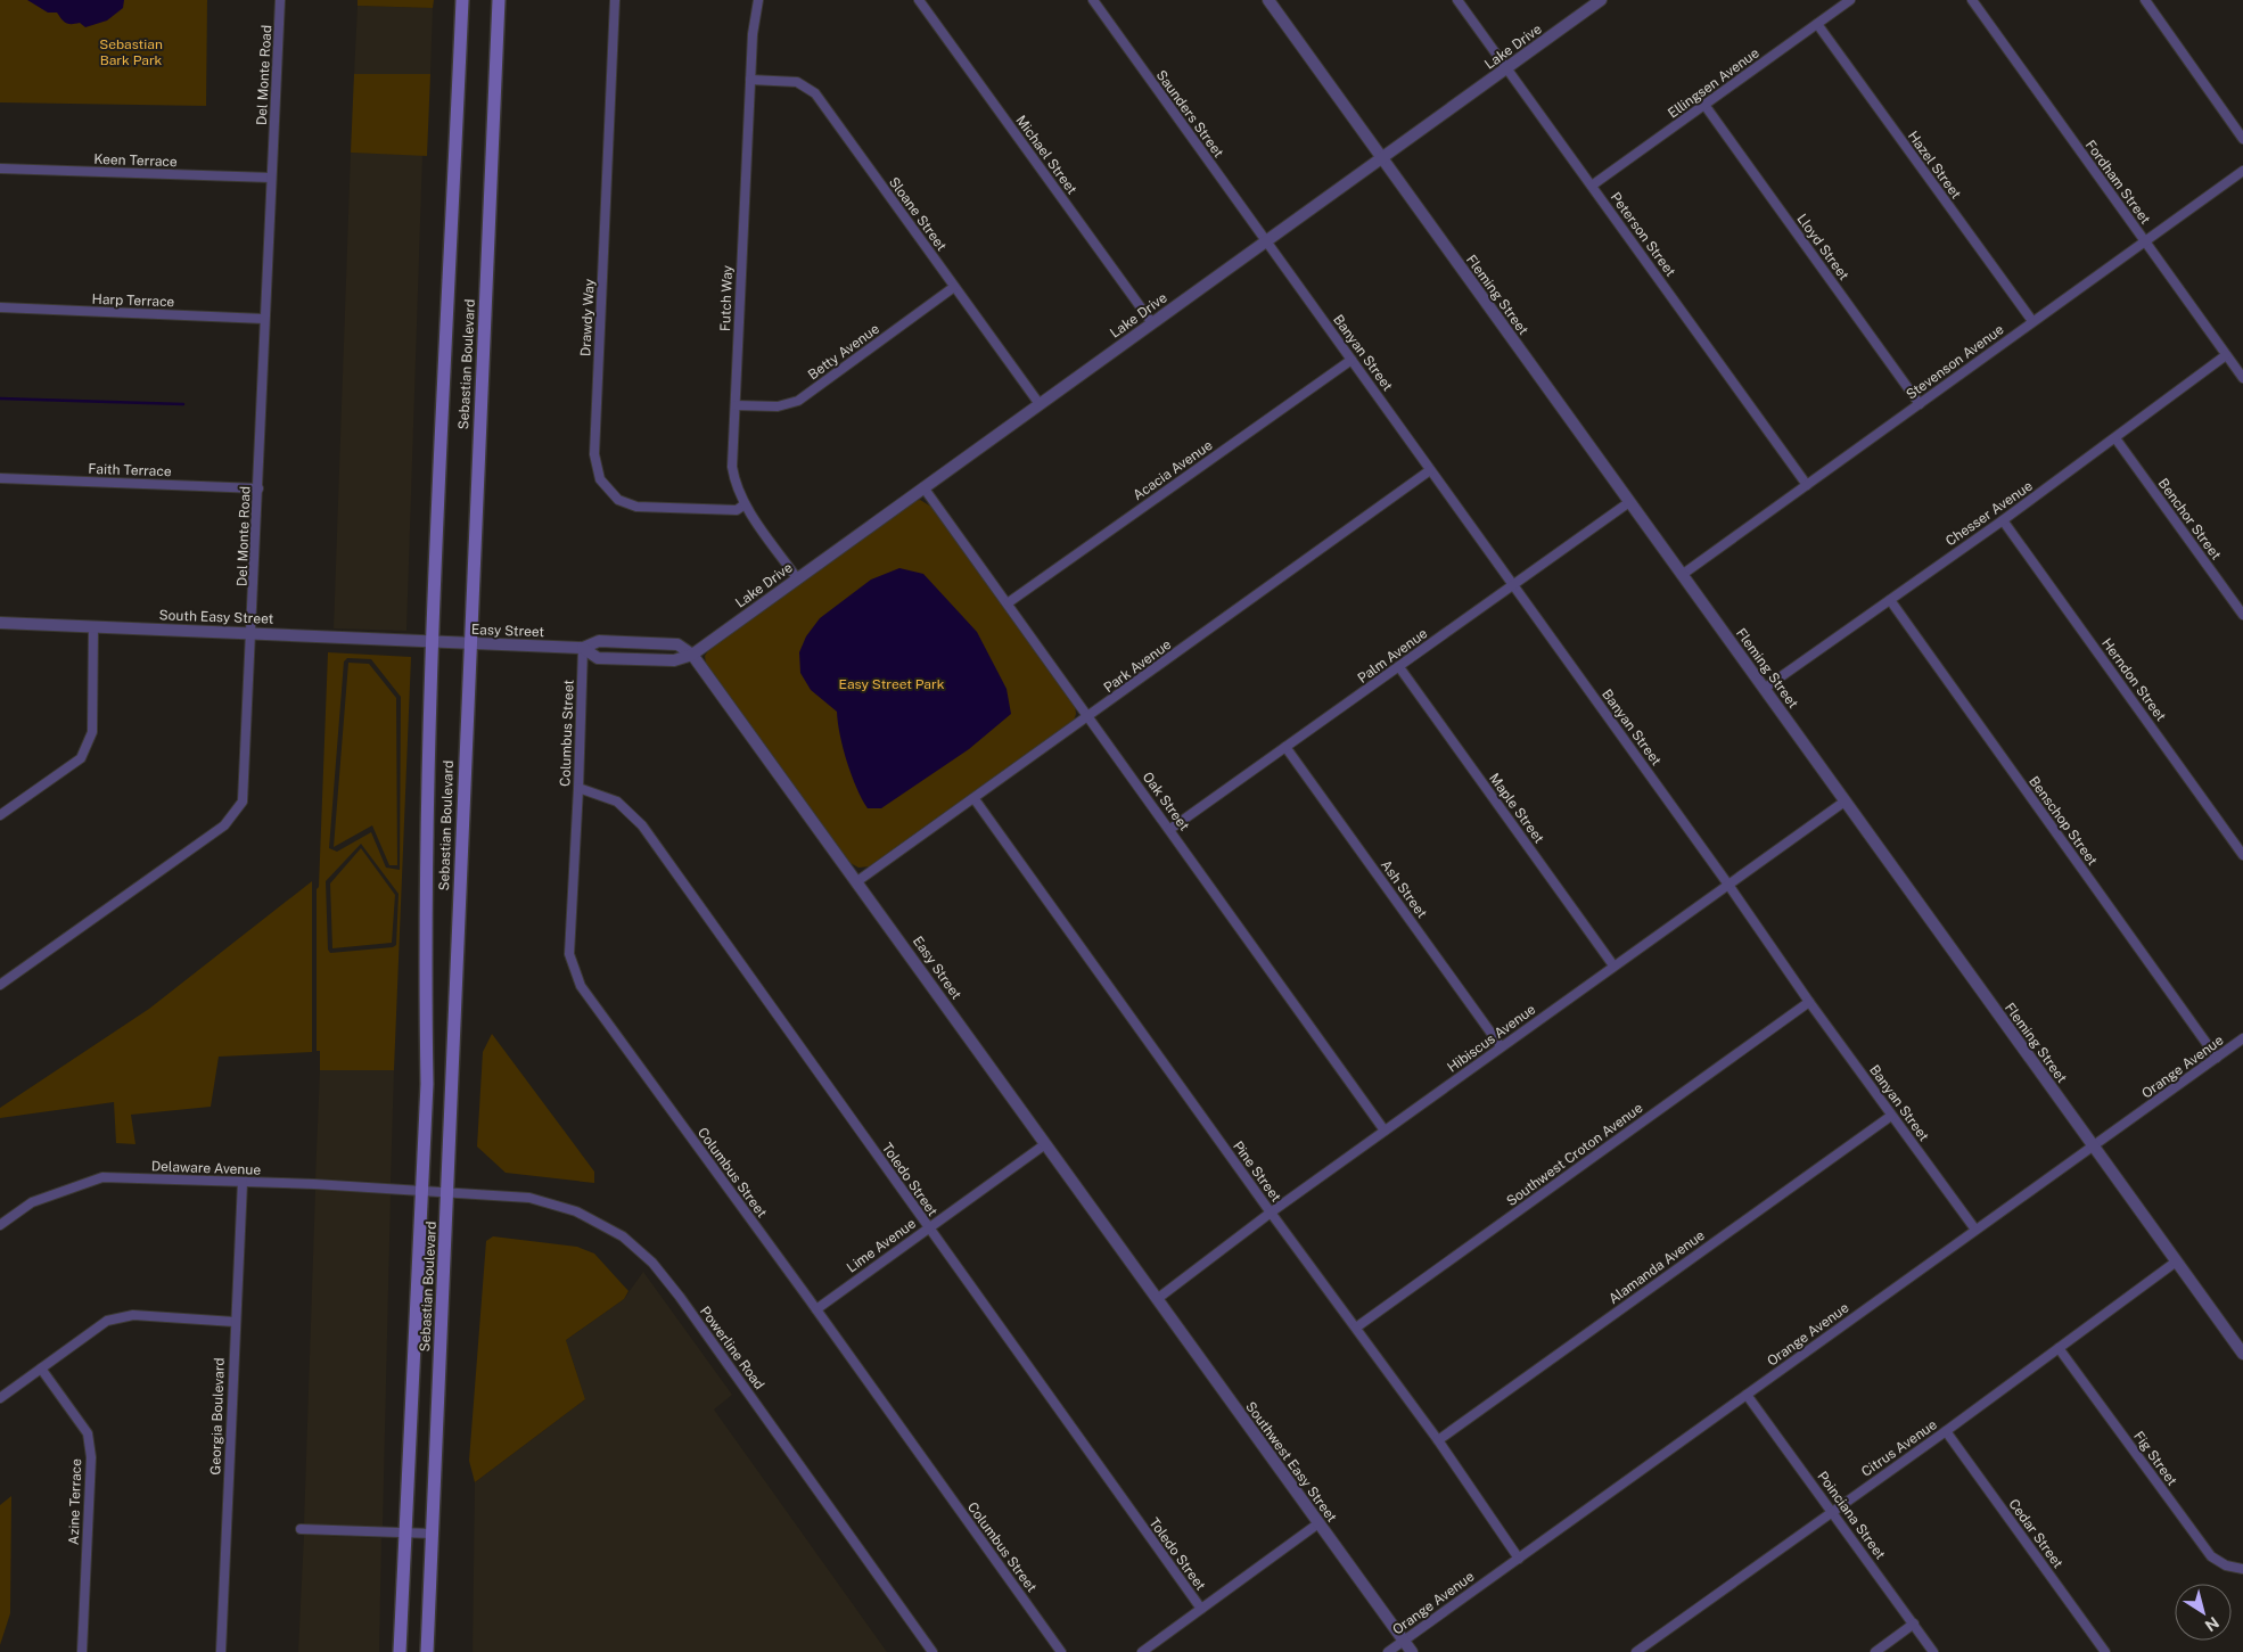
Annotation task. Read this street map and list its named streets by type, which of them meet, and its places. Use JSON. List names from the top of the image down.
{
  "streets": {
    "main road": ["Sebastian Boulevard"],
    "street": [
      "Lake Drive",
      "Del Monte Road",
      "Ellingsen Avenue",
      "Saunders Street",
      "Michael Street",
      "Keen Terrace",
      "Hazel Street",
      "Fordham Street",
      "Sloane Street",
      "Peterson Street",
      "Lloyd Street",
      "Fleming Street",
      "Futch Way",
      "Harp Terrace",
      "Drawdy Way",
      "Betty Avenue",
      "Banyan Street",
      "Stevenson Avenue",
      "Faith Terrace",
      "Acacia Avenue",
      "Chesser Avenue",
      "Benchor Street",
      "South Easy Street",
      "Easy Street",
      "Palm Avenue",
      "Park Avenue",
      "Herndon Street",
      "Columbus Street",
      "Oak Street",
      "Maple Street",
      "Benschop Street",
      "Ash Street",
      "Hibiscus Avenue",
      "Orange Avenue",
      "Southwest Croton Avenue",
      "Delaware Avenue",
      "Pine Street",
      "Toledo Street",
      "Lime Avenue",
      "Alamanda Avenue",
      "Powerline Road",
      "Georgia Boulevard",
      "Citrus Avenue",
      "Fig Street",
      "Southwest Easy Street",
      "Azine Terrace",
      "Poinciana Street",
      "Cedar Street"
    ]
  },
  "crossings": [
    ["Lake Drive", "Saunders Street"],
    ["Lake Drive", "Michael Street"],
    ["Lake Drive", "Sloane Street"],
    ["Lake Drive", "Peterson Street"],
    ["Lake Drive", "Fleming Street"],
    ["Lake Drive", "Futch Way"],
    ["Lake Drive", "Banyan Street"],
    ["Lake Drive", "Easy Street"],
    ["Lake Drive", "Oak Street"],
    ["Del Monte Road", "Keen Terrace"],
    ["Del Monte Road", "Harp Terrace"],
    ["Del Monte Road", "Faith Terrace"],
    ["Del Monte Road", "South Easy Street"],
    ["Ellingsen Avenue", "Hazel Street"],
    ["Ellingsen Avenue", "Peterson Street"],
    ["Ellingsen Avenue", "Lloyd Street"],
    ["Saunders Street", "Banyan Street"],
    ["Hazel Street", "Stevenson Avenue"],
    ["Fordham Street", "Stevenson Avenue"],
    ["Fordham Street", "Chesser Avenue"],
    ["Sloane Street", "Futch Way"],
    ["Sloane Street", "Betty Avenue"],
    ["Peterson Street", "Stevenson Avenue"],
    ["Lloyd Street", "Stevenson Avenue"],
    ["Fleming Street", "Stevenson Avenue"],
    ["Fleming Street", "Chesser Avenue"],
    ["Fleming Street", "Palm Avenue"],
    ["Fleming Street", "Hibiscus Avenue"],
    ["Fleming Street", "Orange Avenue"],
    ["Fleming Street", "Citrus Avenue"],
    ["Futch Way", "Drawdy Way"],
    ["Futch Way", "Betty Avenue"],
    ["Banyan Street", "Acacia Avenue"],
    ["Banyan Street", "Palm Avenue"],
    ["Banyan Street", "Park Avenue"],
    ["Banyan Street", "Hibiscus Avenue"],
    ["Banyan Street", "Orange Avenue"],
    ["Banyan Street", "Southwest Croton Avenue"],
    ["Banyan Street", "Alamanda Avenue"],
    ["Sebastian Boulevard", "South Easy Street"],
    ["Sebastian Boulevard", "Easy Street"],
    ["Sebastian Boulevard", "Delaware Avenue"],
    ["Sebastian Boulevard", "Powerline Road"],
    ["Acacia Avenue", "Oak Street"],
    ["Chesser Avenue", "Benchor Street"],
    ["Chesser Avenue", "Herndon Street"],
    ["Chesser Avenue", "Benschop Street"],
    ["South Easy Street", "Easy Street"],
    ["Easy Street", "Park Avenue"],
    ["Easy Street", "Columbus Street"],
    ["Easy Street", "Hibiscus Avenue"],
    ["Easy Street", "Lime Avenue"],
    ["Easy Street", "Southwest Easy Street"],
    ["Palm Avenue", "Oak Street"],
    ["Palm Avenue", "Maple Street"],
    ["Palm Avenue", "Ash Street"],
    ["Park Avenue", "Oak Street"],
    ["Park Avenue", "Pine Street"],
    ["Columbus Street", "Toledo Street"],
    ["Columbus Street", "Lime Avenue"],
    ["Oak Street", "Hibiscus Avenue"],
    ["Maple Street", "Hibiscus Avenue"],
    ["Benschop Street", "Orange Avenue"],
    ["Ash Street", "Hibiscus Avenue"],
    ["Hibiscus Avenue", "Pine Street"],
    ["Hibiscus Avenue", "Southwest Easy Street"],
    ["Orange Avenue", "Pine Street"],
    ["Orange Avenue", "Southwest Easy Street"],
    ["Orange Avenue", "Poinciana Street"],
    ["Southwest Croton Avenue", "Pine Street"],
    ["Delaware Avenue", "Powerline Road"],
    ["Delaware Avenue", "Georgia Boulevard"],
    ["Pine Street", "Alamanda Avenue"],
    ["Toledo Street", "Lime Avenue"],
    ["Citrus Avenue", "Fig Street"],
    ["Citrus Avenue", "Poinciana Street"],
    ["Citrus Avenue", "Cedar Street"]
  ],
  "parks": ["Sebastian Bark Park", "Easy Street Park"],
  "north": "bottom right"
}
